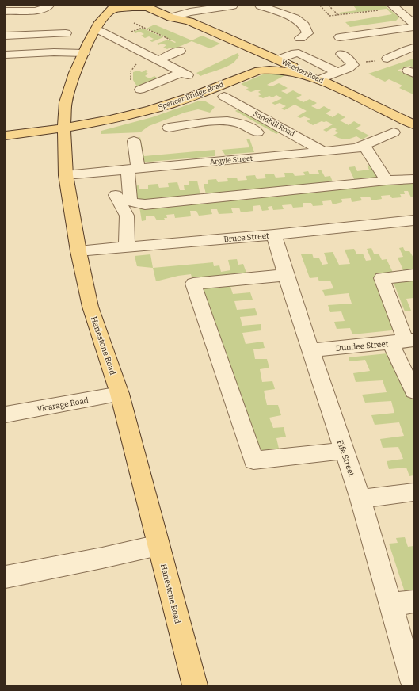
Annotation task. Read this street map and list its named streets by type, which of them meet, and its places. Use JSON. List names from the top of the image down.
{
  "streets": {
    "main road": ["Weedon Road", "Spencer Bridge Road", "Harlestone Road"],
    "street": [
      "Sandhill Road",
      "Argyle Street",
      "Bruce Street",
      "Dundee Street",
      "Vicarage Road",
      "Fife Street"
    ]
  },
  "crossings": [
    ["Weedon Road", "Spencer Bridge Road"],
    ["Spencer Bridge Road", "Harlestone Road"],
    ["Sandhill Road", "Argyle Street"],
    ["Argyle Street", "Harlestone Road"],
    ["Bruce Street", "Harlestone Road"],
    ["Bruce Street", "Fife Street"],
    ["Harlestone Road", "Vicarage Road"],
    ["Dundee Street", "Fife Street"]
  ]
}
